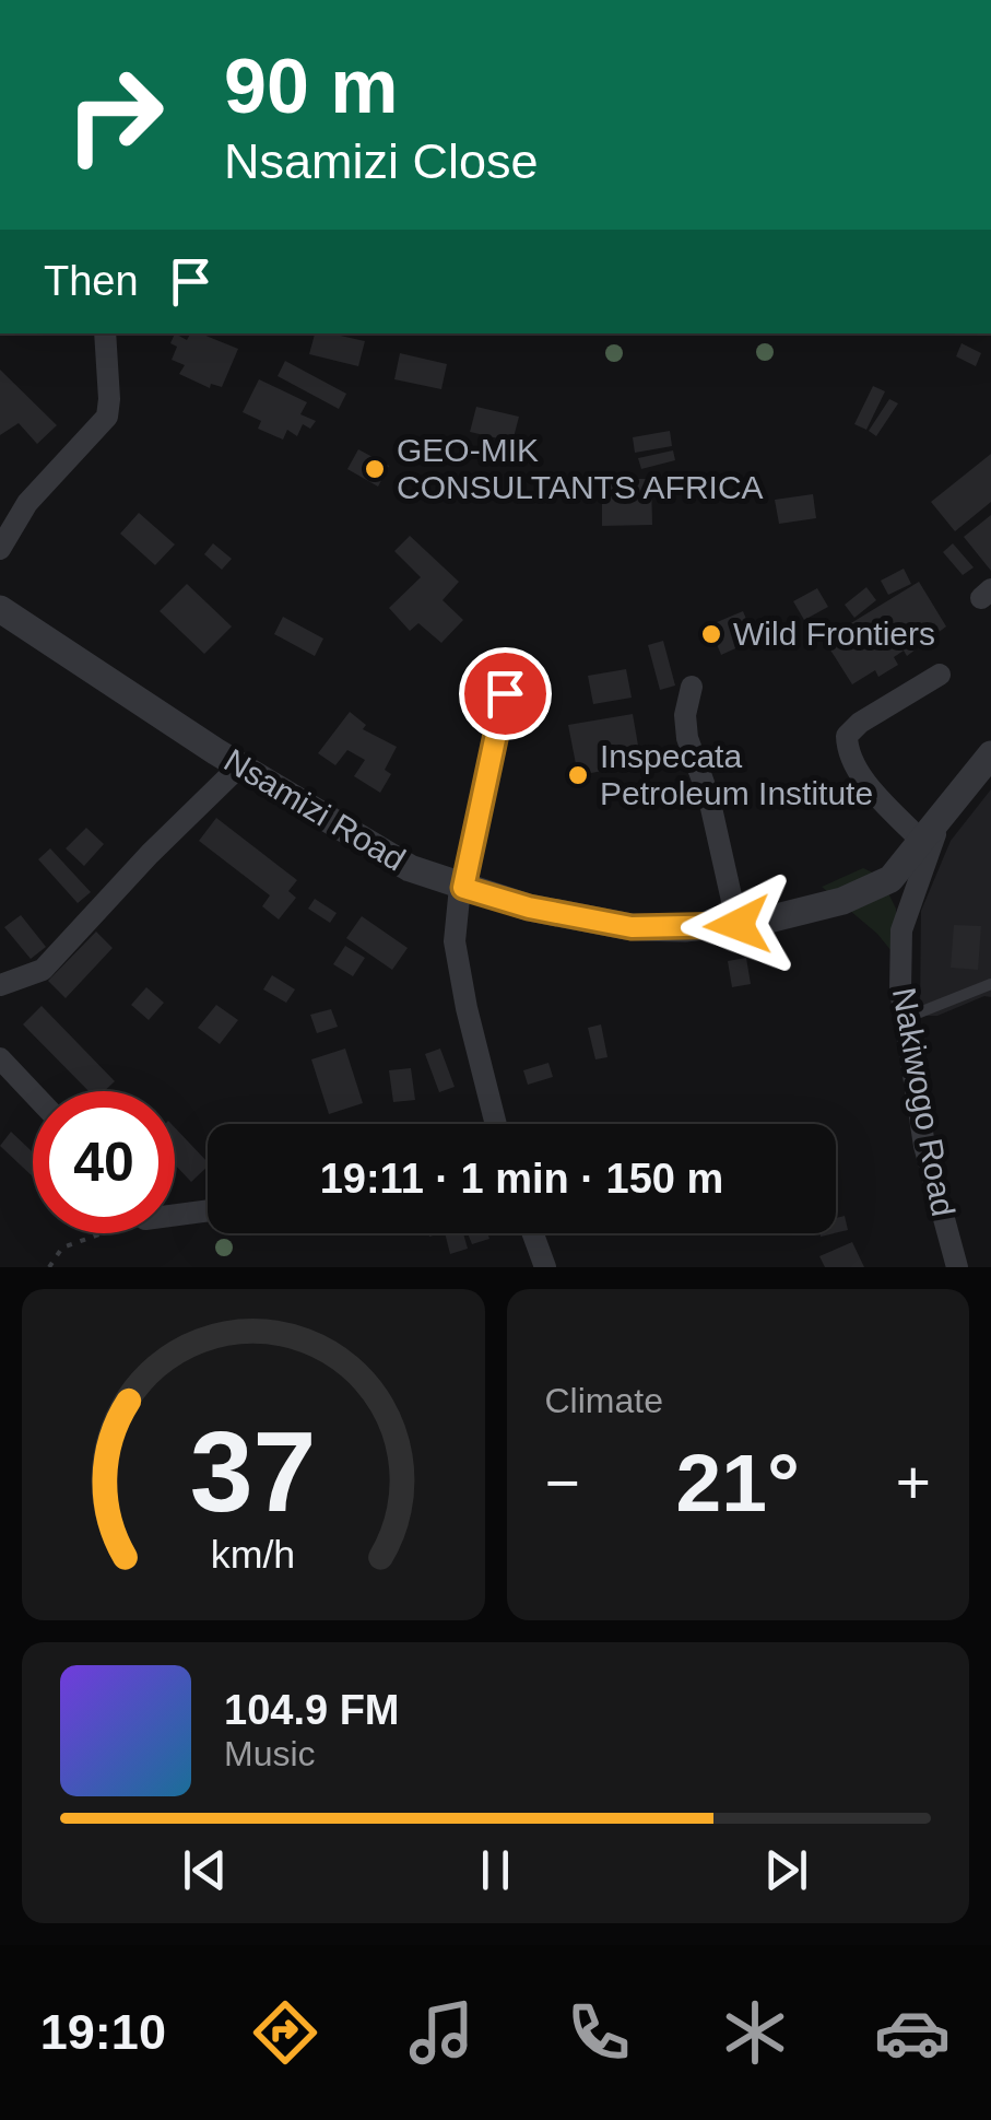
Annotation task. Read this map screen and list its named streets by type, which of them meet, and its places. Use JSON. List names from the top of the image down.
{
  "streets": {
    "street": ["Nsamizi Road", "Nakiwogo Road"]
  },
  "crossings": [
    ["Nsamizi Road", "Nakiwogo Road"]
  ],
  "places": ["GEO-MIK CONSULTANTS AFRICA", "Wild Frontiers", "Inspecata Petroleum Institute"],
  "page": {
    "turn": ["90 m", "Nsamizi Close"],
    "then": "Then",
    "limit": "40",
    "trip": "19:11 · 1 min · 150 m",
    "tile": "Climate",
    "heat": ["−", "21°", "+"],
    "song": ["104.9 FM", "Music"],
    "tabs": "19:10",
    "gauge": ["37", "km/h"]
  }
}
